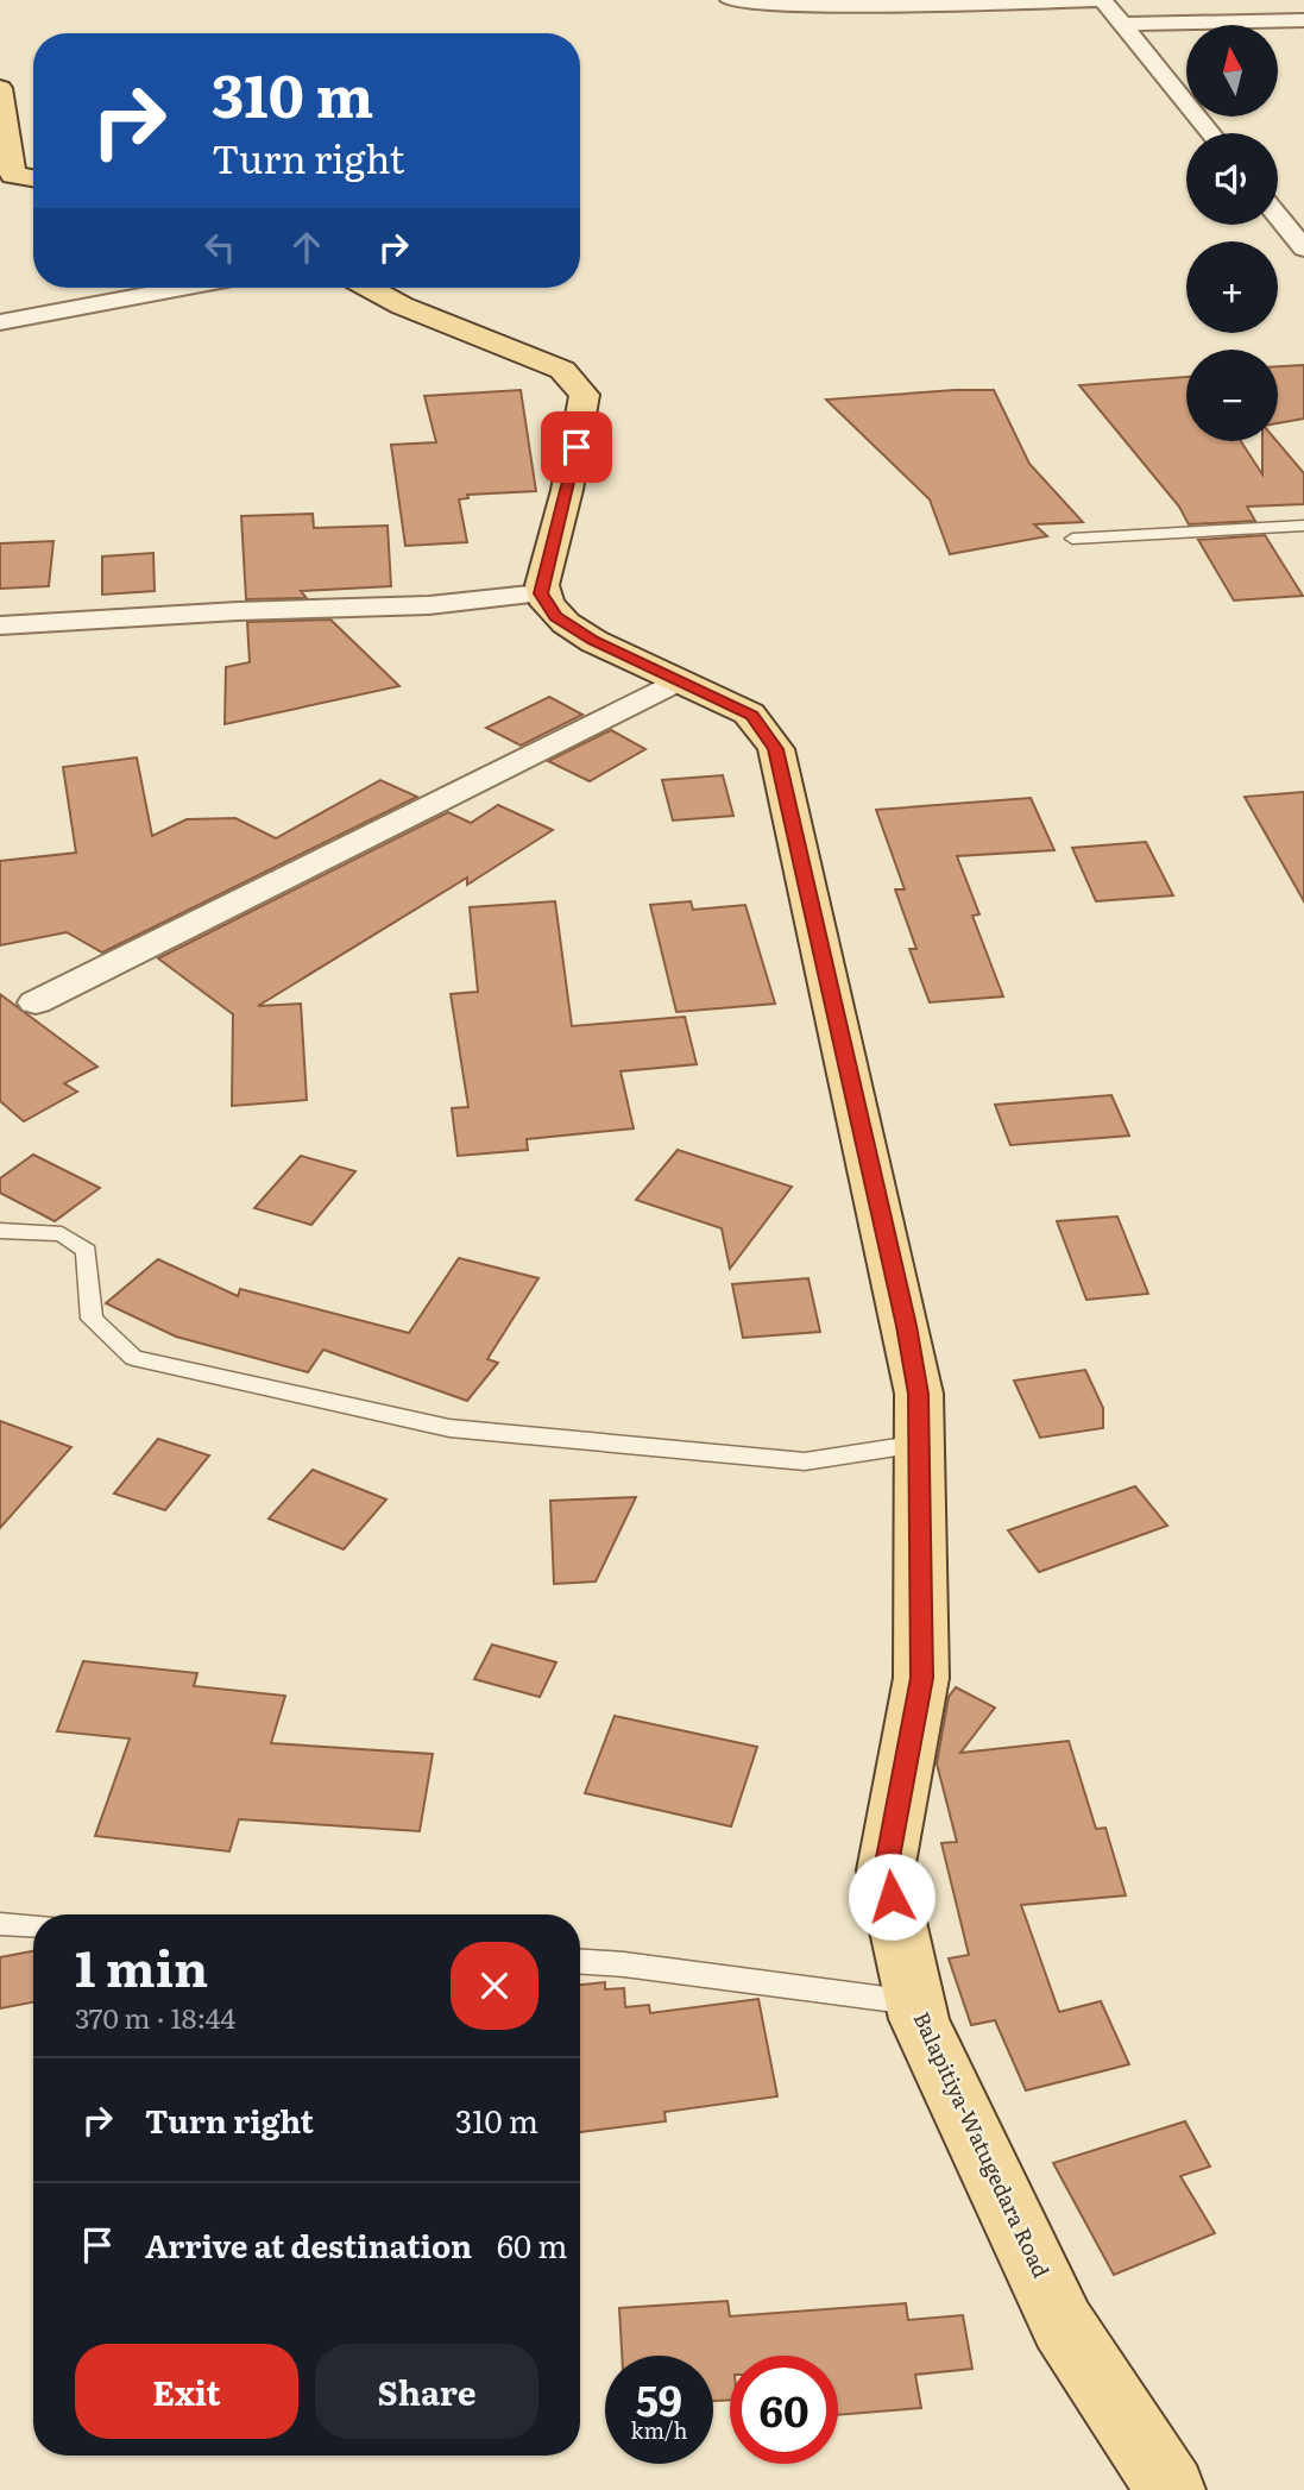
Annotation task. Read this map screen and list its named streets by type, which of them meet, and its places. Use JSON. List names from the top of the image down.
{
  "streets": {
    "main road": ["Balapitiya-Watugedara Road"]
  },
  "north": "top",
  "page": {
    "map_buttons": ["+", "−"],
    "turn": ["310 m", "Turn right"],
    "heading": ["1 min", "370 m · 18:44"],
    "list": [
      {
        "name": "Turn right",
        "value": "310 m"
      },
      {
        "name": "Arrive at destination",
        "value": "60 m"
      }
    ],
    "buttons": ["Exit", "Share"],
    "speed": "59 km/h",
    "limit": "60"
  }
}
